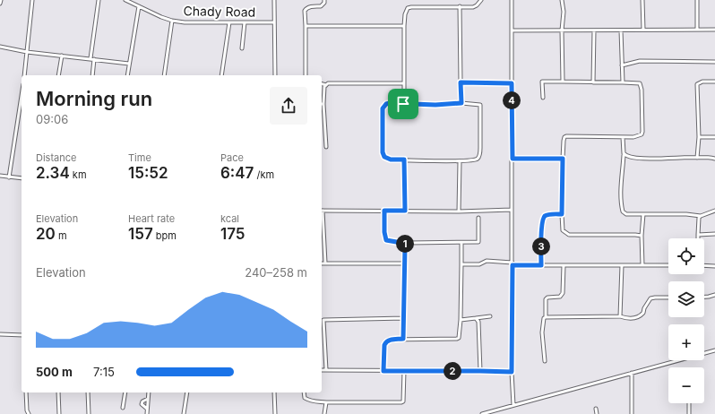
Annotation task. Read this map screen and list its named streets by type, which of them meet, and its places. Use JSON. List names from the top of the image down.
{
  "streets": {
    "street": ["Chady Road"]
  },
  "page": {
    "heading": ["Morning run", "09:06"],
    "pins": [
      "4",
      "1",
      "3",
      "2"
    ],
    "stats": [
      ["Distance", "2.34 km"],
      ["Time", "15:52"],
      ["Pace", "6:47 /km"],
      ["Elevation", "20 m"],
      ["Heart rate", "157 bpm"],
      ["kcal", "175"]
    ],
    "map_buttons": ["+", "−"],
    "chart": ["Elevation", "240–258 m"],
    "list": [
      {
        "name": "500 m",
        "note": "7:15"
      }
    ]
  }
}
